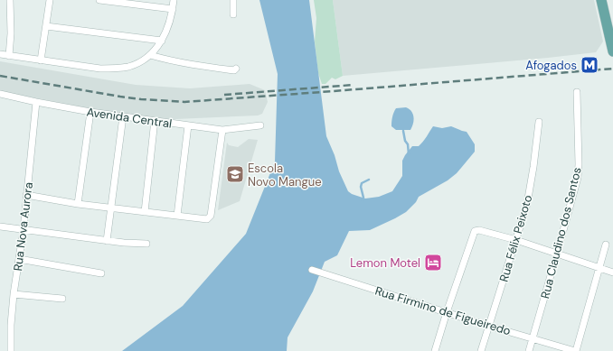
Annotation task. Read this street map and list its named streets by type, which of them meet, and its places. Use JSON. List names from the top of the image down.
{
  "streets": {
    "street": [
      "Avenida Central",
      "Rua Nova Aurora",
      "Rua Claudino dos Santos",
      "Rua Félix Peixoto",
      "Rua Firmino de Figueiredo"
    ]
  },
  "crossings": [
    ["Avenida Central", "Rua Nova Aurora"],
    ["Rua Claudino dos Santos", "Rua Firmino de Figueiredo"],
    ["Rua Félix Peixoto", "Rua Firmino de Figueiredo"]
  ],
  "places": {
    "metro station": ["Afogados"],
    "school or university": ["Escola Novo Mangue"],
    "hotel": ["Lemon Motel"]
  }
}
